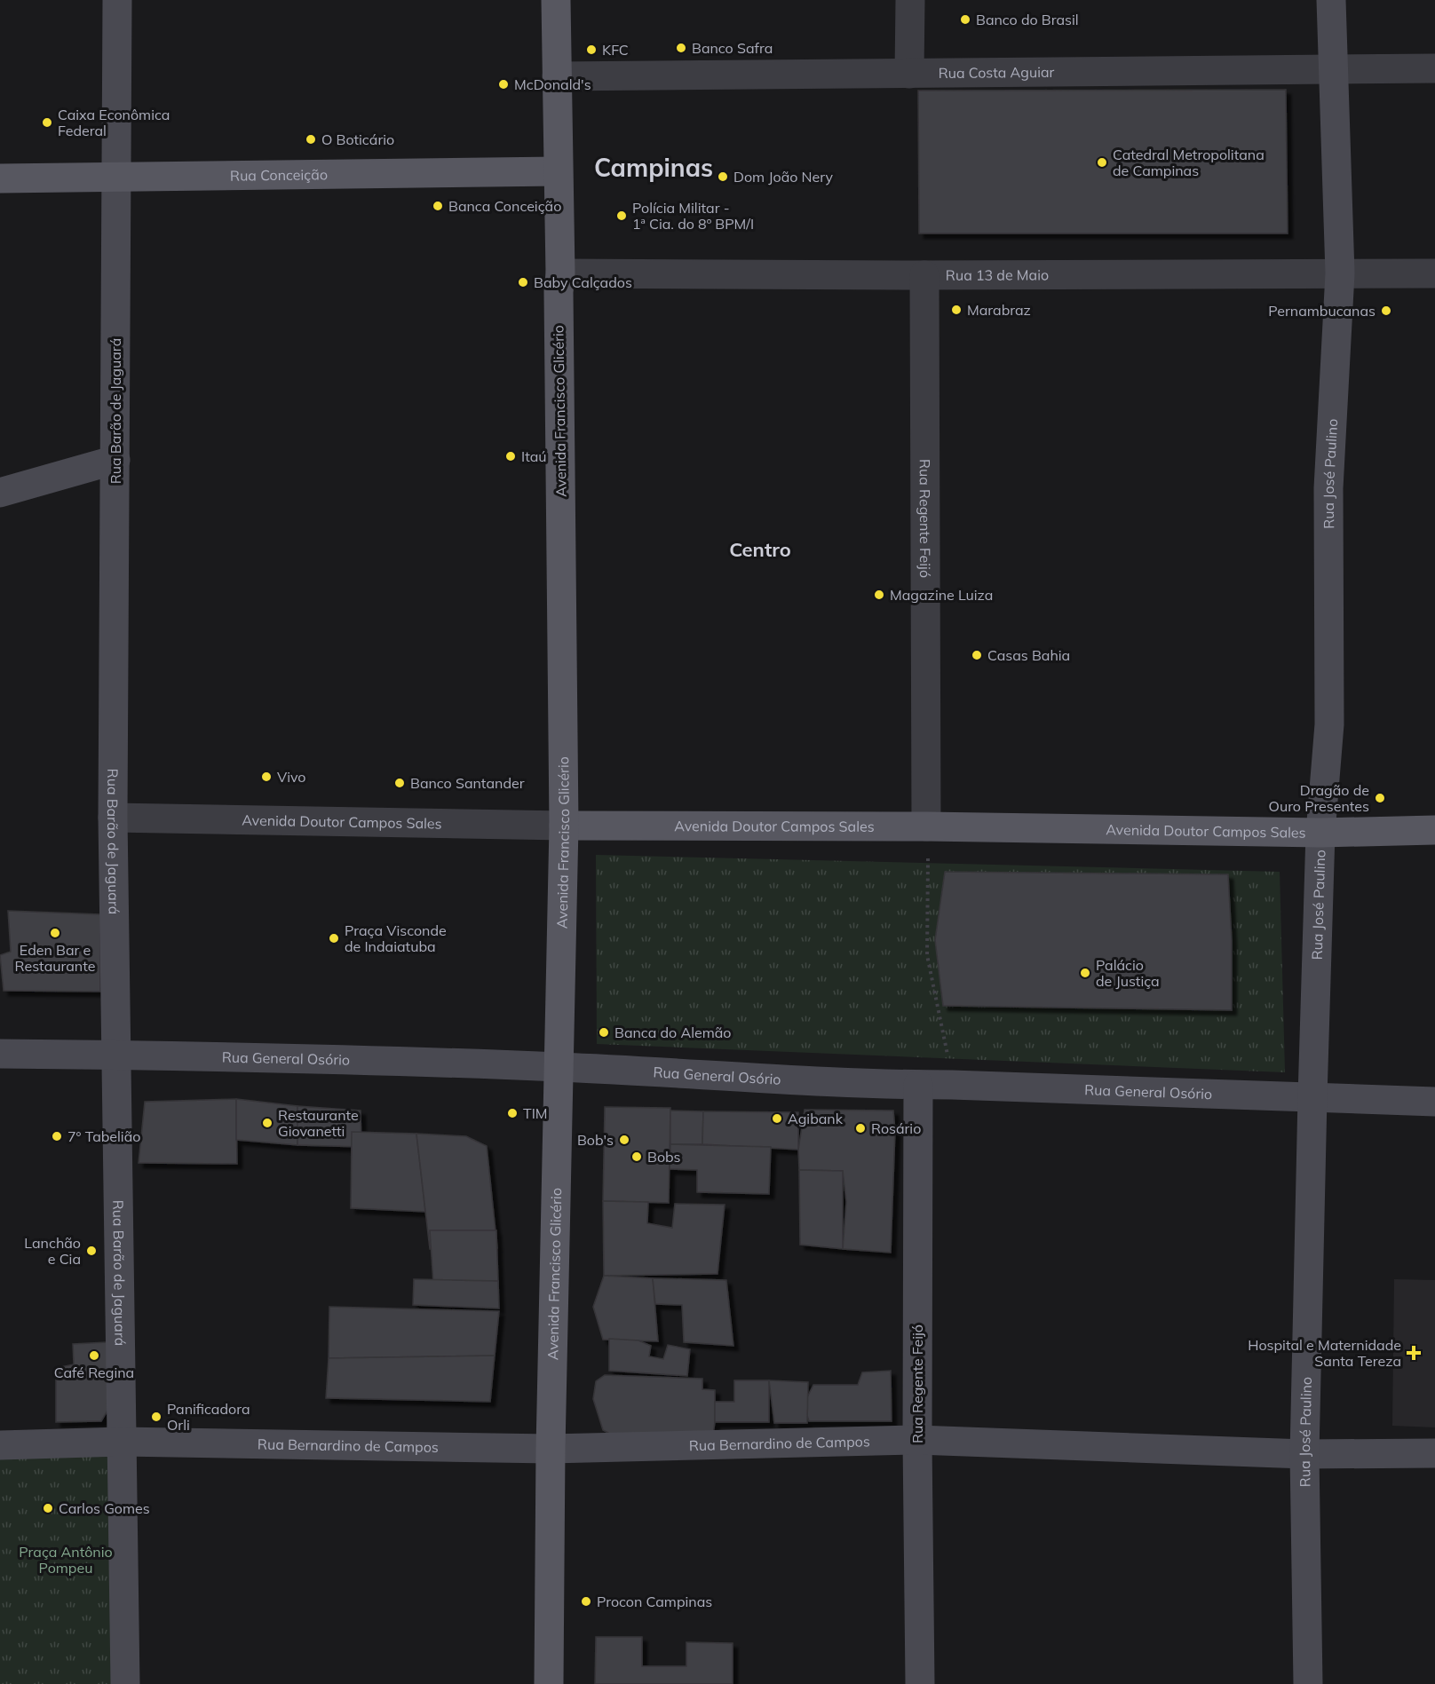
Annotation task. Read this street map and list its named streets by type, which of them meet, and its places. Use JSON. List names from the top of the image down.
{
  "streets": {
    "main road": [
      "Rua Conceição",
      "Rua Barão de Jaguará",
      "Avenida Francisco Glicério",
      "Rua José Paulino",
      "Rua Regente Feijó",
      "Avenida Doutor Campos Sales",
      "Rua General Osório",
      "Rua Bernardino de Campos"
    ],
    "street": ["Rua Costa Aguiar", "Rua 13 de Maio"]
  },
  "crossings": [
    ["Rua Costa Aguiar", "Avenida Francisco Glicério"],
    ["Rua Costa Aguiar", "Rua José Paulino"],
    ["Rua Conceição", "Rua Barão de Jaguará"],
    ["Rua Conceição", "Avenida Francisco Glicério"],
    ["Rua 13 de Maio", "Avenida Francisco Glicério"],
    ["Rua 13 de Maio", "Rua José Paulino"],
    ["Rua 13 de Maio", "Rua Regente Feijó"],
    ["Rua Barão de Jaguará", "Avenida Doutor Campos Sales"],
    ["Rua Barão de Jaguará", "Rua General Osório"],
    ["Rua Barão de Jaguará", "Rua Bernardino de Campos"],
    ["Avenida Francisco Glicério", "Avenida Doutor Campos Sales"],
    ["Avenida Francisco Glicério", "Rua General Osório"],
    ["Avenida Francisco Glicério", "Rua Bernardino de Campos"],
    ["Rua José Paulino", "Avenida Doutor Campos Sales"],
    ["Rua José Paulino", "Rua General Osório"],
    ["Rua José Paulino", "Rua Bernardino de Campos"],
    ["Rua Regente Feijó", "Avenida Doutor Campos Sales"],
    ["Rua Regente Feijó", "Rua General Osório"],
    ["Rua Regente Feijó", "Rua Bernardino de Campos"]
  ],
  "districts": ["Campinas", "Centro"],
  "parks": ["Praça Antônio Pompeu"],
  "places": {
    "other": [
      "Banco do Brasil",
      "Banco Safra",
      "KFC",
      "McDonald's",
      "Caixa Econômica Federal",
      "O Boticário",
      "Catedral Metropolitana de Campinas",
      "Dom João Nery",
      "Banca Conceição",
      "Polícia Militar - 1ª Cia. do 8º BPM/I",
      "Baby Calçados",
      "Marabraz",
      "Pernambucanas",
      "Itaú",
      "Magazine Luiza",
      "Casas Bahia",
      "Vivo",
      "Banco Santander",
      "Dragão de Ouro Presentes",
      "Eden Bar e Restaurante",
      "Praça Visconde de Indaiatuba",
      "Palácio de Justiça",
      "Banca do Alemão",
      "TIM",
      "Agibank",
      "Restaurante Giovanetti",
      "Rosário",
      "7° Tabelião",
      "Bob's",
      "Bobs",
      "Lanchão e Cia",
      "Café Regina",
      "Panificadora Orli",
      "Carlos Gomes",
      "Procon Campinas"
    ],
    "health": ["Hospital e Maternidade Santa Tereza"]
  }
}
